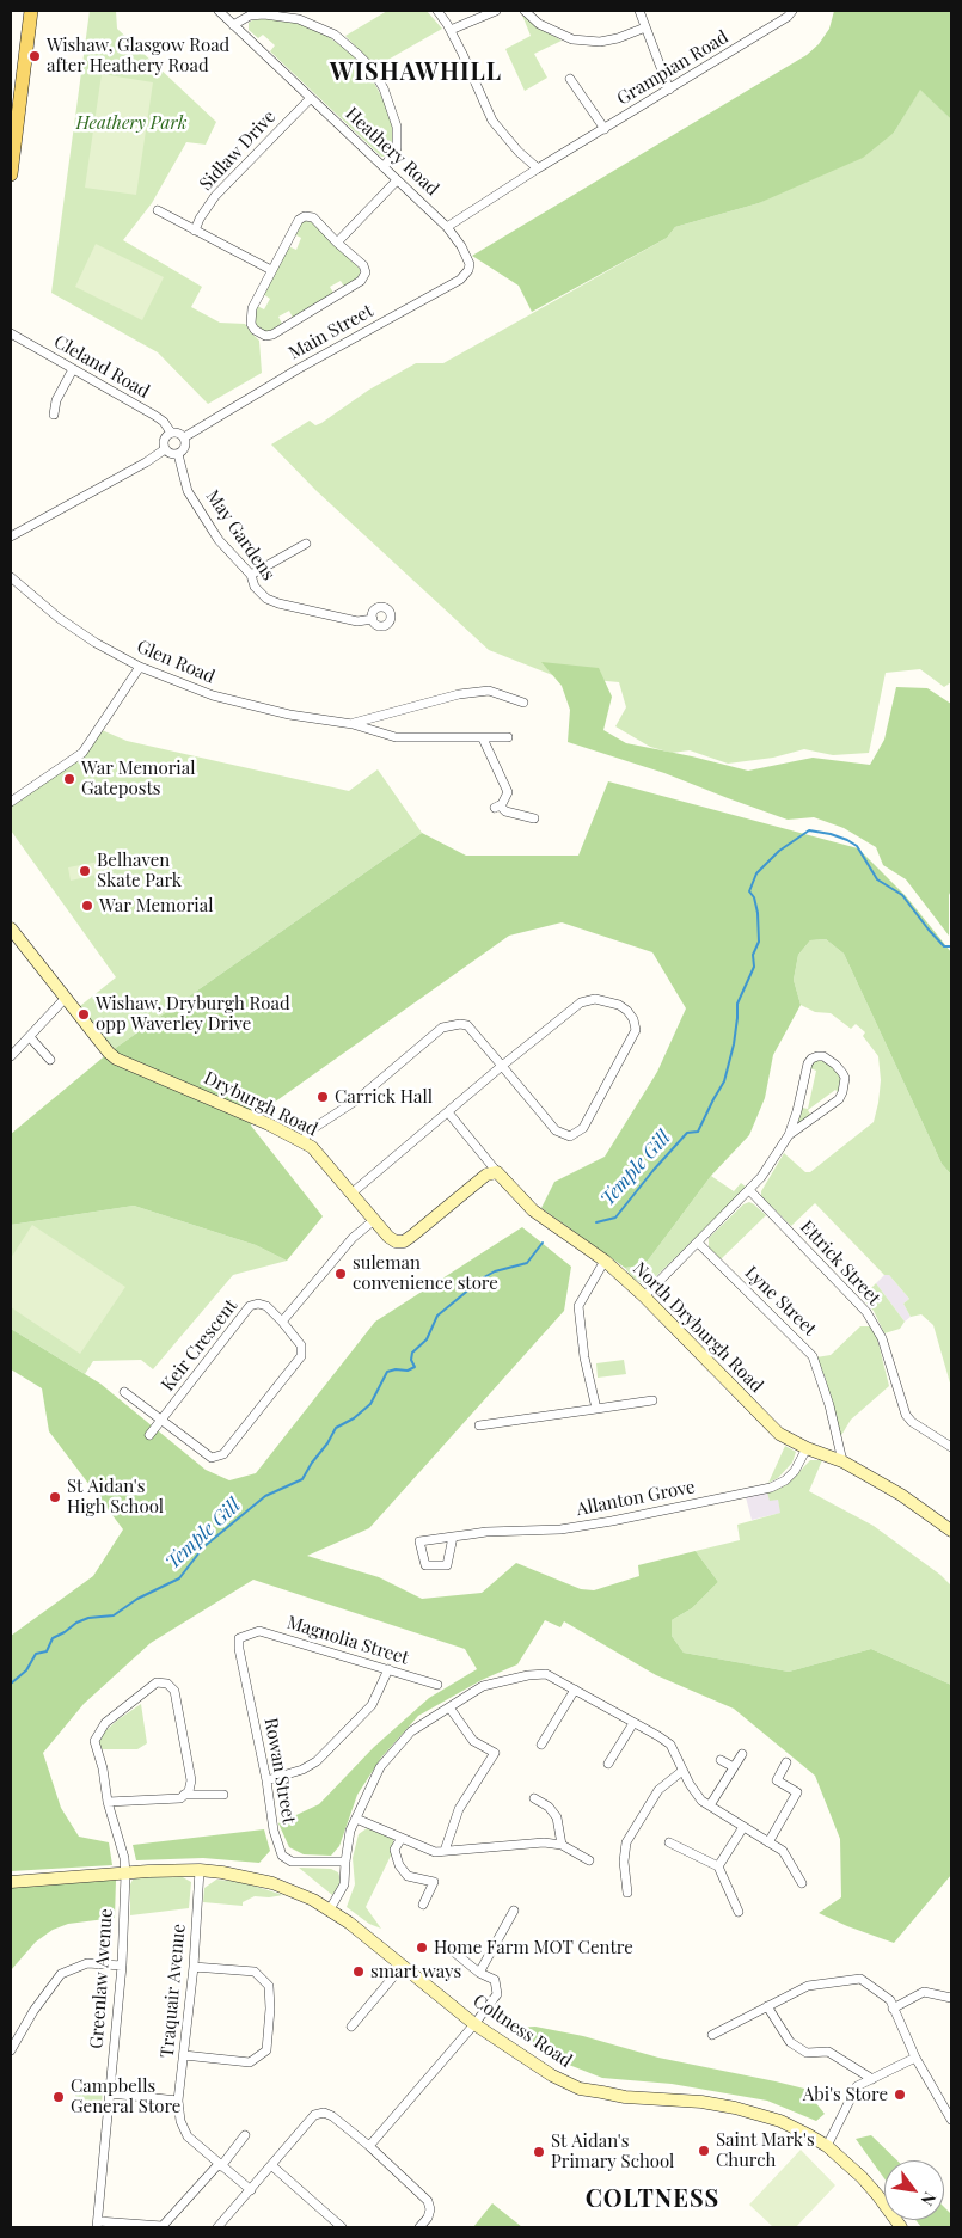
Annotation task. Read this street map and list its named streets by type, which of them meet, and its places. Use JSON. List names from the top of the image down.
{
  "streets": {
    "street": [
      "Grampian Road",
      "Sidlaw Drive",
      "Heathery Road",
      "Main Street",
      "Cleland Road",
      "May Gardens",
      "Glen Road",
      "Dryburgh Road",
      "Ettrick Street",
      "Lyne Street",
      "North Dryburgh Road",
      "Keir Crescent",
      "Allanton Grove",
      "Magnolia Street",
      "Rowan Street",
      "Greenlaw Avenue",
      "Traquair Avenue",
      "Coltness Road"
    ]
  },
  "crossings": [
    ["Grampian Road", "Heathery Road"],
    ["Sidlaw Drive", "Heathery Road"],
    ["Heathery Road", "Main Street"],
    ["Main Street", "Cleland Road"],
    ["Main Street", "May Gardens"],
    ["Cleland Road", "May Gardens"],
    ["Dryburgh Road", "North Dryburgh Road"],
    ["Lyne Street", "North Dryburgh Road"],
    ["North Dryburgh Road", "Allanton Grove"],
    ["Magnolia Street", "Rowan Street"],
    ["Greenlaw Avenue", "Coltness Road"],
    ["Traquair Avenue", "Coltness Road"]
  ],
  "districts": ["WISHAWHILL", "COLTNESS"],
  "water": ["Temple Gill"],
  "parks": ["Heathery Park"],
  "places": [
    "Wishaw, Glasgow Road after Heathery Road",
    "War Memorial Gateposts",
    "Belhaven Skate Park",
    "War Memorial",
    "Wishaw, Dryburgh Road opp Waverley Drive",
    "Carrick Hall",
    "suleman convenience store",
    "St Aidan's High School",
    "Home Farm MOT Centre",
    "smart ways",
    "Abi's Store",
    "Campbells General Store",
    "Saint Mark's Church",
    "St Aidan's Primary School"
  ],
  "north": "bottom right"
}
